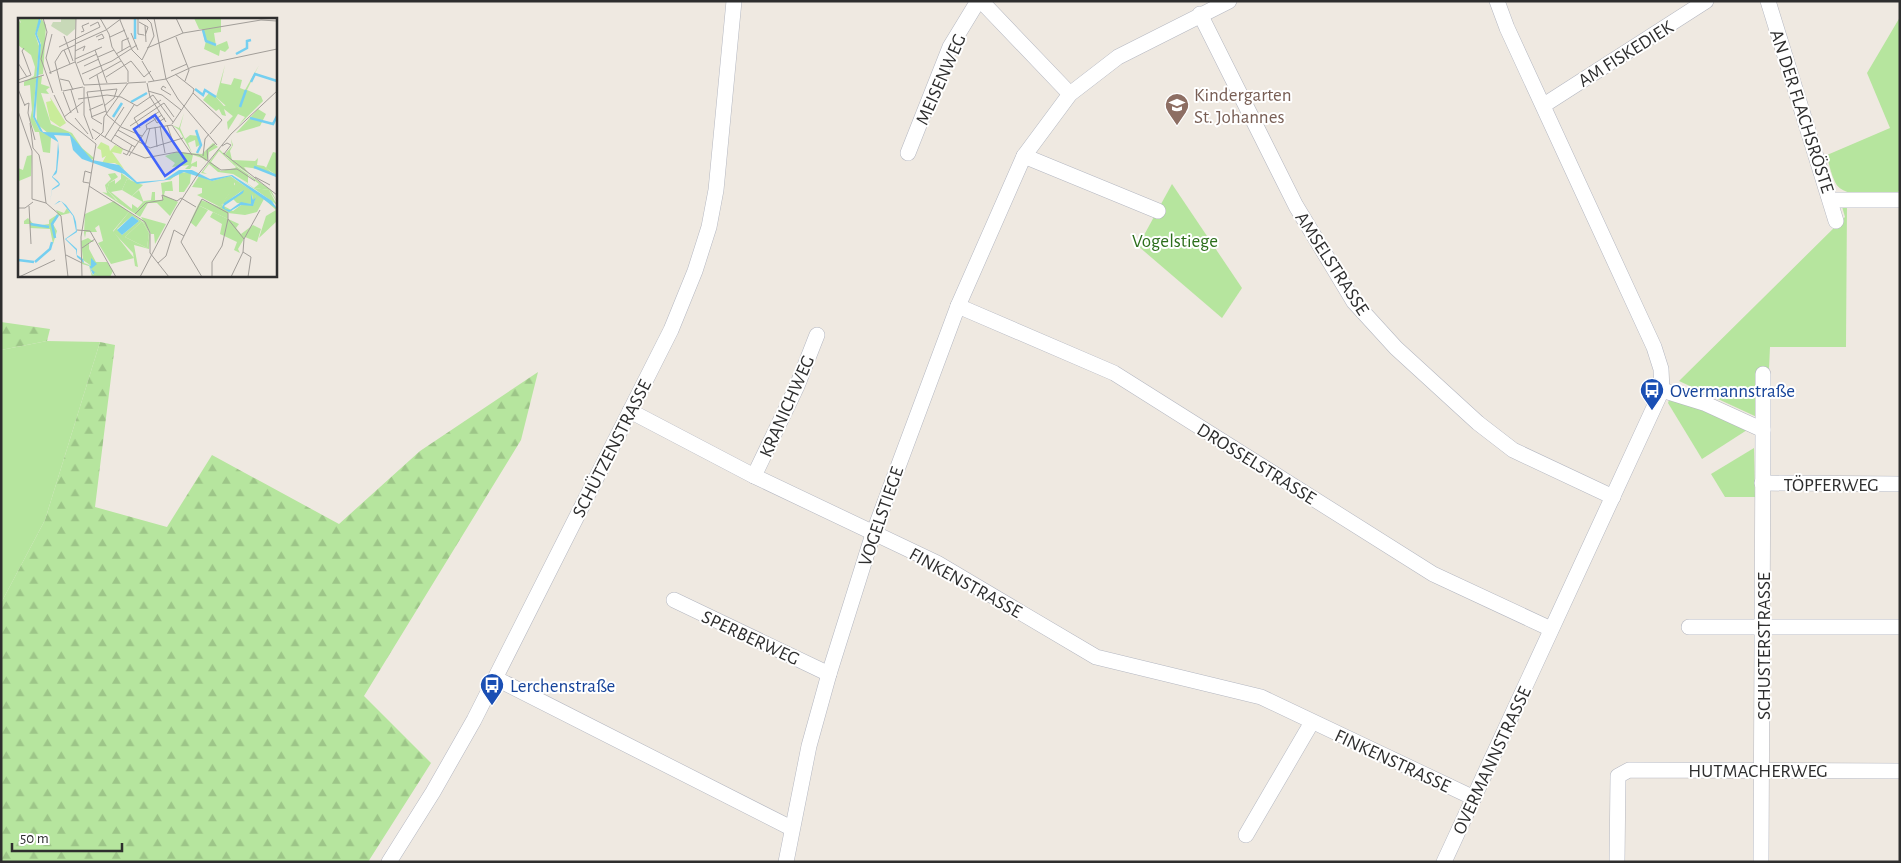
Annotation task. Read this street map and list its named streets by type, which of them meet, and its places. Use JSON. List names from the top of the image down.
{
  "streets": {
    "street": [
      "AM FISKEDIEK",
      "MEISENWEG",
      "AN DER FLACHSRÖSTE",
      "AMSELSTRASSE",
      "KRANICHWEG",
      "SCHÜTZENSTRASSE",
      "DROSSELSTRASSE",
      "TÖPFERWEG",
      "VOGELSTIEGE",
      "FINKENSTRASSE",
      "SPERBERWEG",
      "SCHUSTERSTRASSE",
      "OVERMANNSTRASSE",
      "HUTMACHERWEG"
    ]
  },
  "crossings": [
    ["AM FISKEDIEK", "OVERMANNSTRASSE"],
    ["MEISENWEG", "VOGELSTIEGE"],
    ["AMSELSTRASSE", "VOGELSTIEGE"],
    ["AMSELSTRASSE", "OVERMANNSTRASSE"],
    ["KRANICHWEG", "FINKENSTRASSE"],
    ["SCHÜTZENSTRASSE", "FINKENSTRASSE"],
    ["DROSSELSTRASSE", "VOGELSTIEGE"],
    ["DROSSELSTRASSE", "OVERMANNSTRASSE"],
    ["TÖPFERWEG", "SCHUSTERSTRASSE"],
    ["VOGELSTIEGE", "FINKENSTRASSE"],
    ["VOGELSTIEGE", "SPERBERWEG"],
    ["FINKENSTRASSE", "OVERMANNSTRASSE"],
    ["SCHUSTERSTRASSE", "HUTMACHERWEG"]
  ],
  "parks": ["Vogelstiege"],
  "places": {
    "school or university": ["Kindergarten St. Johannes"],
    "bus stop": ["Overmannstraße", "Lerchenstraße"]
  },
  "scale_bar": "50 m"
}
